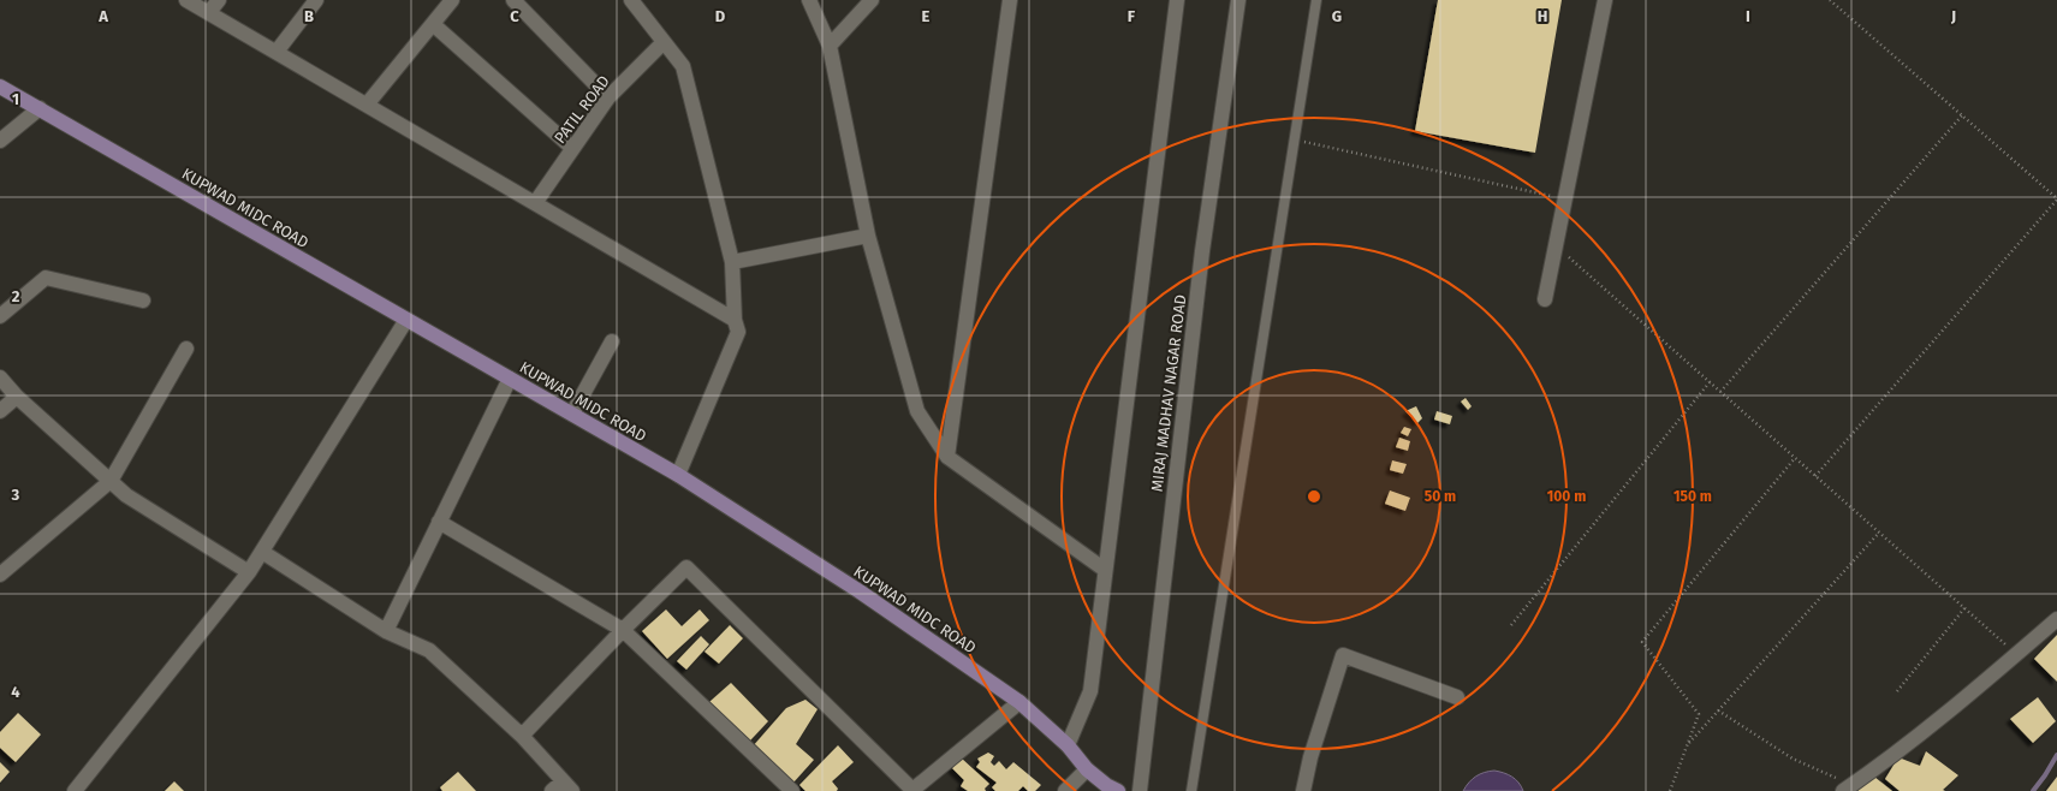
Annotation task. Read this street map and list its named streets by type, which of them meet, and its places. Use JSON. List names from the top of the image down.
{
  "streets": {
    "main road": ["KUPWAD MIDC ROAD"],
    "street": ["PATIL ROAD", "MIRAJ MADHAV NAGAR ROAD"]
  },
  "grid": {
    "columns": [
      "A",
      "B",
      "C",
      "D",
      "E",
      "F",
      "G",
      "H",
      "I",
      "J"
    ],
    "rows": [
      "1",
      "2",
      "3",
      "4"
    ]
  },
  "rings": ["50 m", "100 m", "150 m"]
}
